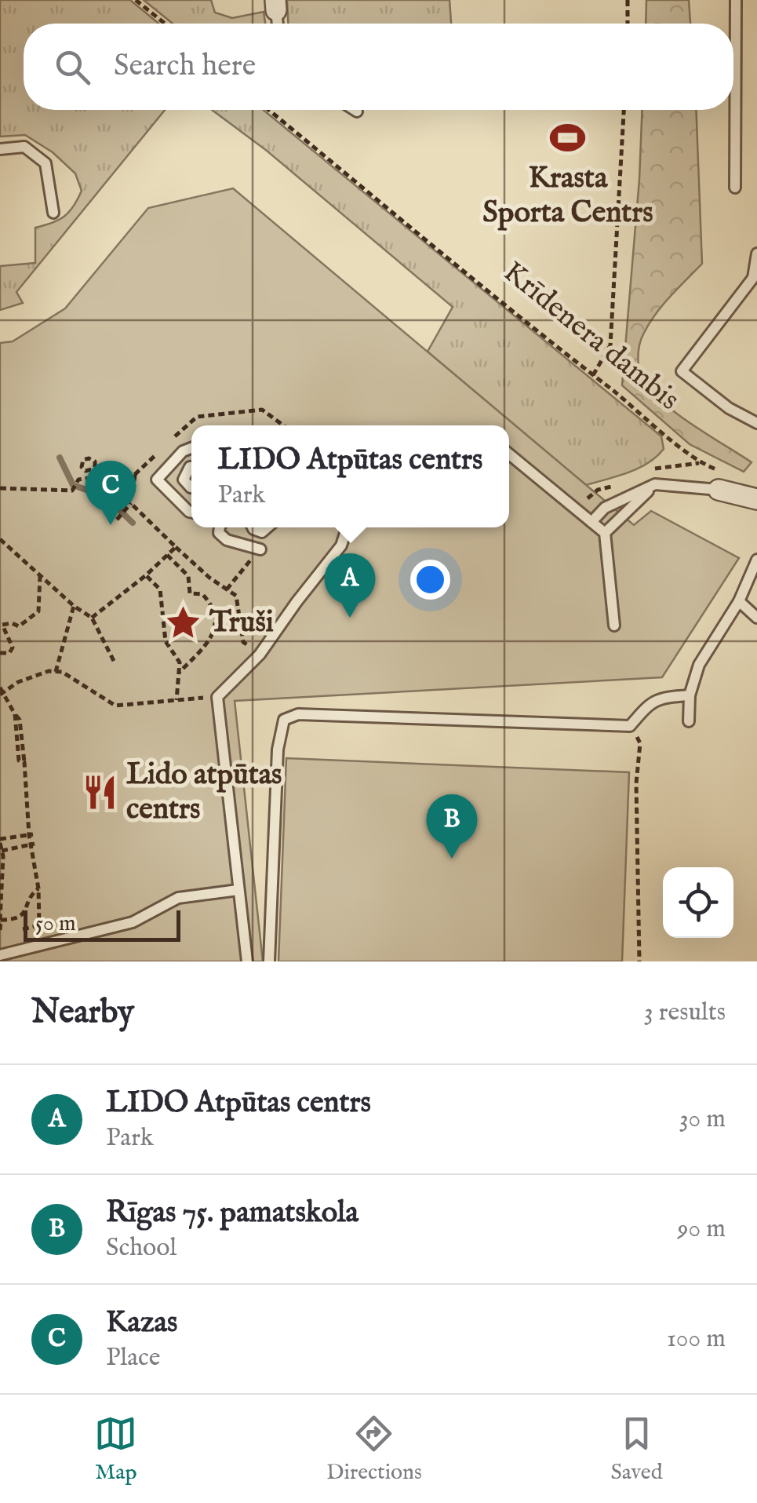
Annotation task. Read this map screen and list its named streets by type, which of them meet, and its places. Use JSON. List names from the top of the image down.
{
  "streets": {
    "path": ["Krīdenera dambis"]
  },
  "places": {
    "sports": ["Krasta Sporta Centrs"],
    "place": ["Truši"],
    "restaurant": ["Lido atpūtas centrs"]
  },
  "scale_bar": "50 m",
  "page": {
    "search": "Search here",
    "popup": ["LIDO Atpūtas centrs", "Park"],
    "pins": ["C", "A", "B"],
    "scale": "50 m",
    "heading": ["Nearby", "3 results"],
    "list": [
      {
        "mark": "A",
        "name": "LIDO Atpūtas centrs",
        "note": "Park",
        "value": "30 m"
      },
      {
        "mark": "B",
        "name": "Rīgas 75. pamatskola",
        "note": "School",
        "value": "90 m"
      },
      {
        "mark": "C",
        "name": "Kazas",
        "note": "Place",
        "value": "100 m"
      }
    ],
    "nav": ["Map", "Directions", "Saved"]
  }
}
